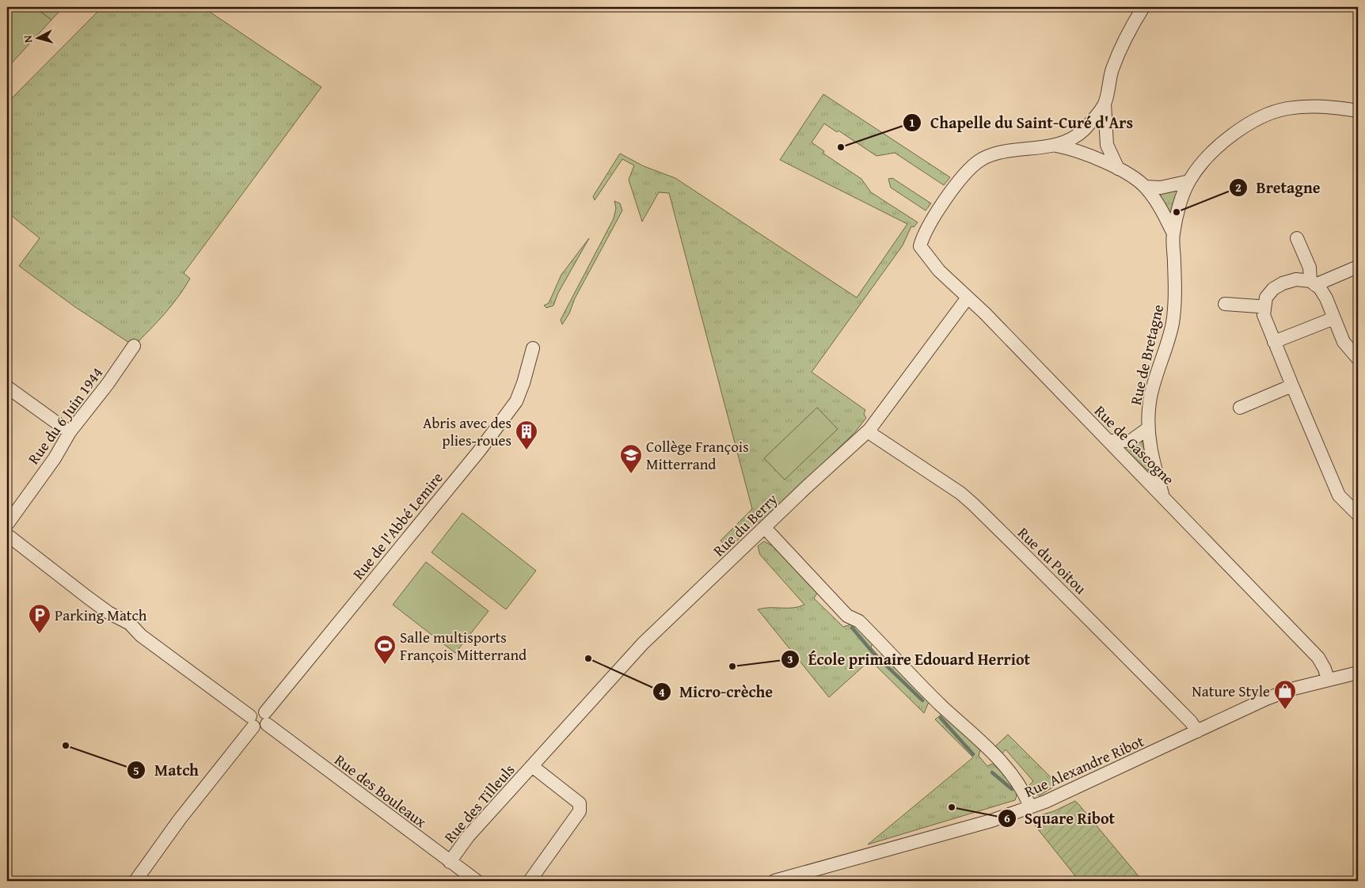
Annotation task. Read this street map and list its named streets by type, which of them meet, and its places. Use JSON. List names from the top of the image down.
{
  "streets": {
    "street": [
      "Rue de Bretagne",
      "Rue du 6 Juin 1944",
      "Rue de Gascogne",
      "Rue du Berry",
      "Rue de l'Abbé Lemire",
      "Rue du Poitou",
      "Rue Alexandre Ribot",
      "Rue des Bouleaux",
      "Rue des Tilleuls"
    ]
  },
  "crossings": [
    ["Rue de Bretagne", "Rue de Gascogne"],
    ["Rue de Gascogne", "Rue du Berry"],
    ["Rue de Gascogne", "Rue Alexandre Ribot"],
    ["Rue du Berry", "Rue du Poitou"],
    ["Rue du Berry", "Rue des Tilleuls"],
    ["Rue de l'Abbé Lemire", "Rue des Bouleaux"],
    ["Rue du Poitou", "Rue Alexandre Ribot"],
    ["Rue des Bouleaux", "Rue des Tilleuls"]
  ],
  "places": {
    "other": [
      "Chapelle du Saint-Curé d'Ars",
      "Bretagne",
      "Micro-crèche",
      "École primaire Edouard Herriot",
      "Match",
      "Square Ribot"
    ],
    "building": ["Abris avec des plies-roues"],
    "school or university": ["Collège François Mitterrand"],
    "parking": ["Parking Match"],
    "sports": ["Salle multisports François Mitterrand"],
    "shop": ["Nature Style"]
  },
  "north": "left"
}
